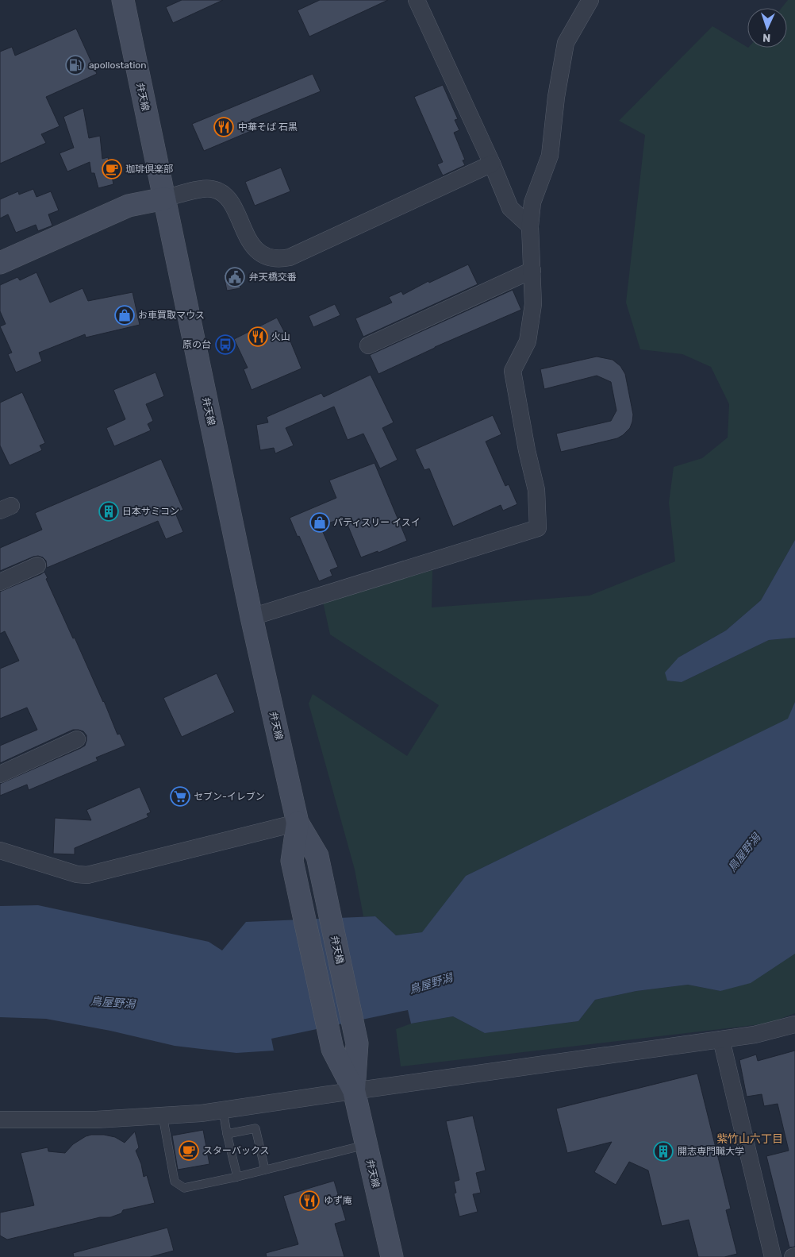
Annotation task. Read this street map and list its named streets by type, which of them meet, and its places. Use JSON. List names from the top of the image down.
{
  "streets": {
    "street": ["弁天線", "弁天橋"]
  },
  "crossings": [
    ["弁天線", "弁天橋"]
  ],
  "districts": ["紫竹山六丁目"],
  "water": ["鳥屋野潟"],
  "places": {
    "fuel station": ["apollostation"],
    "restaurant": ["中華そば 石黒", "火山", "ゆず庵"],
    "cafe": ["珈琲倶楽部", "スターバックス"],
    "public building": ["弁天橋交番"],
    "shop": ["お車買取マウス", "パティスリー イスイ"],
    "bus stop": ["原の台"],
    "building": ["日本サミコン", "開志専門職大学"],
    "supermarket": ["セブン-イレブン"]
  },
  "north": "bottom"
}
